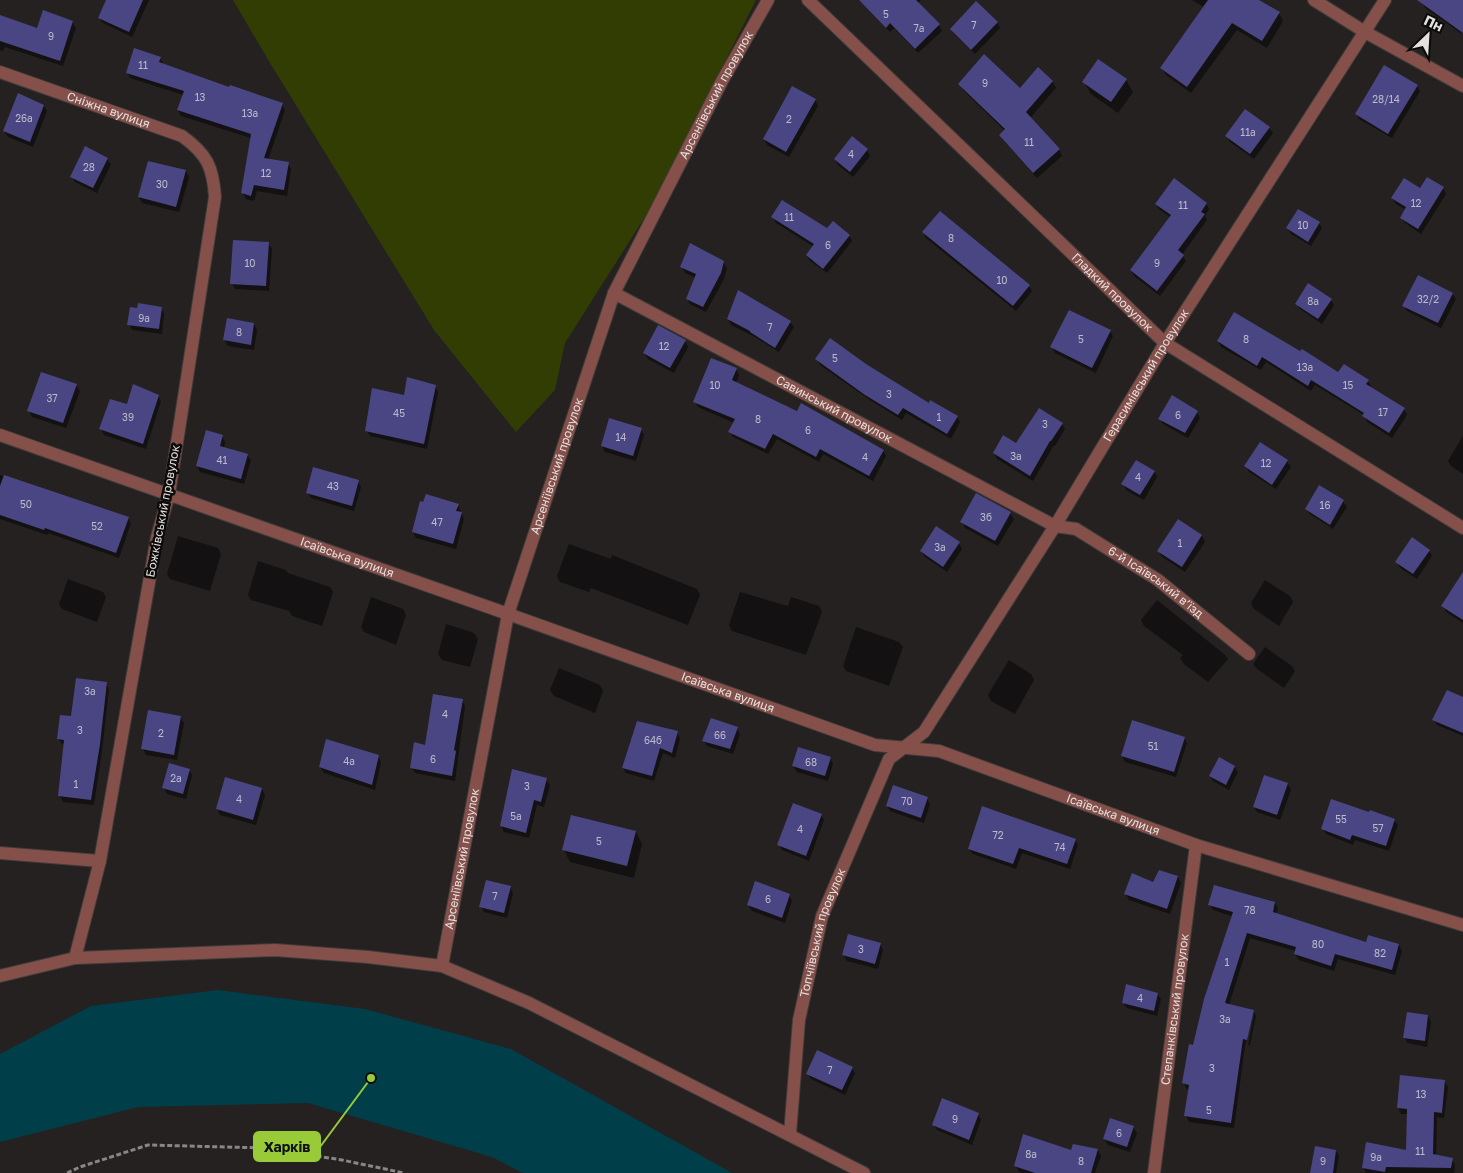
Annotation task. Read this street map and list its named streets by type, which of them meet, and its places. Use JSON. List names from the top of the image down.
{
  "streets": {
    "street": [
      "Арсеніївський провулок",
      "Сніжна вулиця",
      "Гладкий провулок",
      "Герасимівський провулок",
      "Савинський провулок",
      "Божківський провулок",
      "Ісаївська вулиця",
      "6-й Ісаївський в’їзд",
      "Топчіївський провулок",
      "Степанківський провулок"
    ]
  },
  "crossings": [
    ["Арсеніївський провулок", "Савинський провулок"],
    ["Арсеніївський провулок", "Ісаївська вулиця"],
    ["Сніжна вулиця", "Божківський провулок"],
    ["Гладкий провулок", "Герасимівський провулок"],
    ["Герасимівський провулок", "Савинський провулок"],
    ["Герасимівський провулок", "Ісаївська вулиця"],
    ["Герасимівський провулок", "6-й Ісаївський в’їзд"],
    ["Герасимівський провулок", "Топчіївський провулок"],
    ["Савинський провулок", "6-й Ісаївський в’їзд"],
    ["Божківський провулок", "Ісаївська вулиця"],
    ["Ісаївська вулиця", "Топчіївський провулок"],
    ["Ісаївська вулиця", "Степанківський провулок"]
  ],
  "places": ["Харків"],
  "house_numbers": [
    "5",
    "7",
    "7а",
    "9",
    "11",
    "9",
    "13",
    "28/14",
    "13а",
    "26а",
    "2",
    "11а",
    "11",
    "4",
    "28",
    "12",
    "30",
    "12",
    "11",
    "11",
    "10",
    "8",
    "6",
    "10",
    "9",
    "10",
    "32/2",
    "8а",
    "9а",
    "7",
    "8",
    "5",
    "8",
    "12",
    "5",
    "13а",
    "10",
    "15",
    "3",
    "37",
    "17",
    "45",
    "6",
    "39",
    "1",
    "8",
    "3",
    "6",
    "14",
    "3а",
    "4",
    "41",
    "12",
    "4",
    "43",
    "50",
    "16",
    "3б",
    "47",
    "52",
    "1",
    "3а",
    "3а",
    "4",
    "3",
    "2",
    "66",
    "64б",
    "51",
    "6",
    "4а",
    "68",
    "2а",
    "1",
    "3",
    "4",
    "70",
    "5а",
    "55",
    "57",
    "4",
    "72",
    "5",
    "74",
    "7",
    "6",
    "78",
    "80",
    "3",
    "82",
    "1",
    "4",
    "3а",
    "3",
    "7",
    "13",
    "5",
    "9",
    "6",
    "11",
    "8а",
    "9а",
    "8",
    "9"
  ],
  "north": "top right"
}
